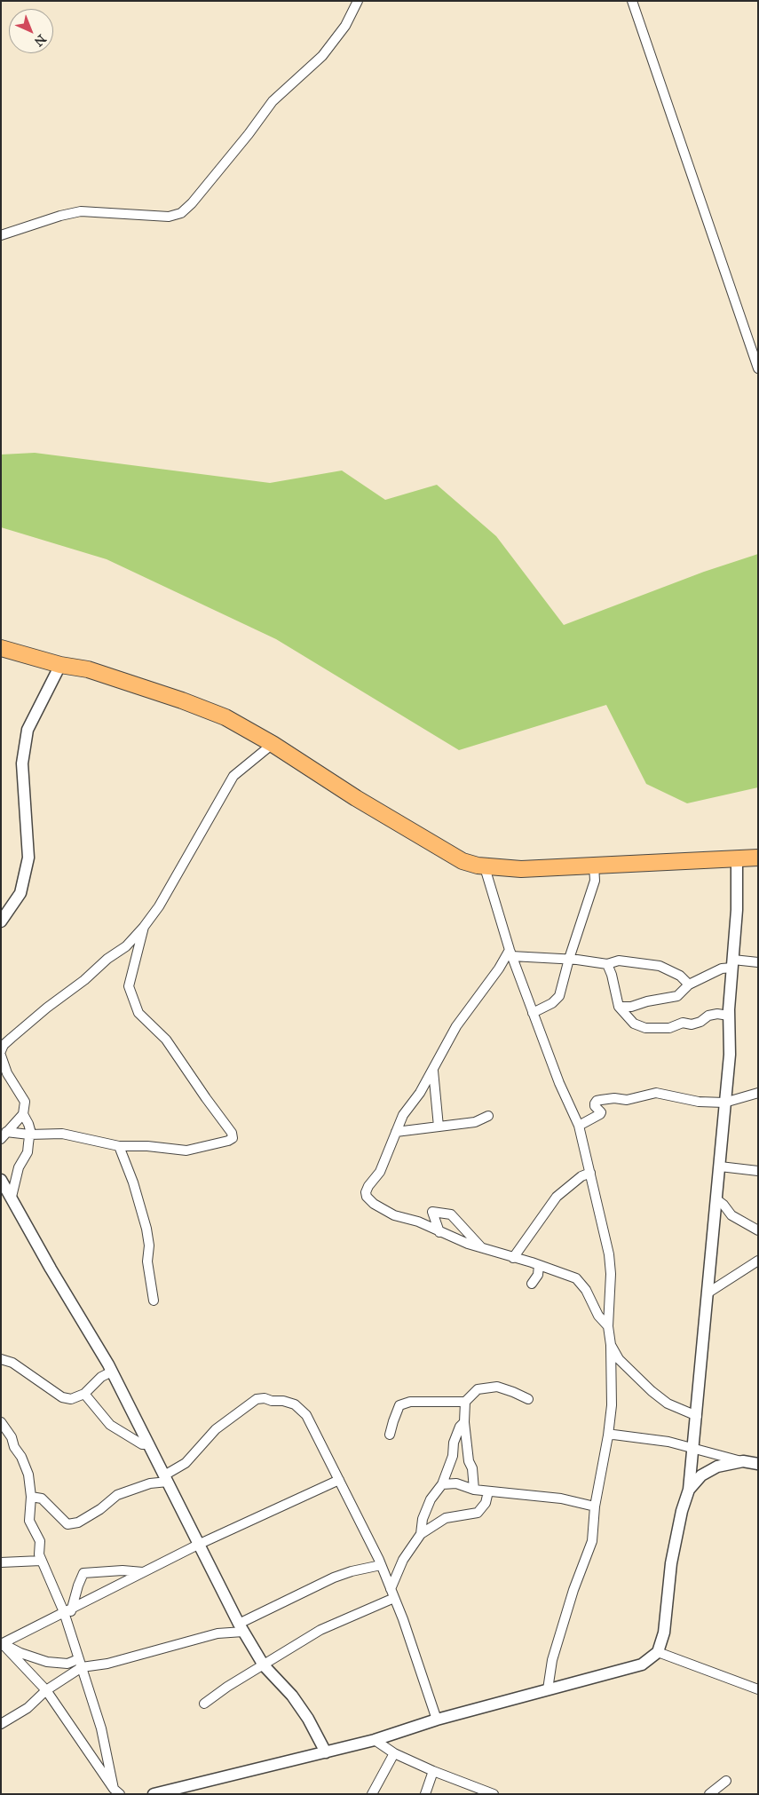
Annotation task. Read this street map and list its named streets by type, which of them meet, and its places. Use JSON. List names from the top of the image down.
{
  "north": "bottom right"
}
